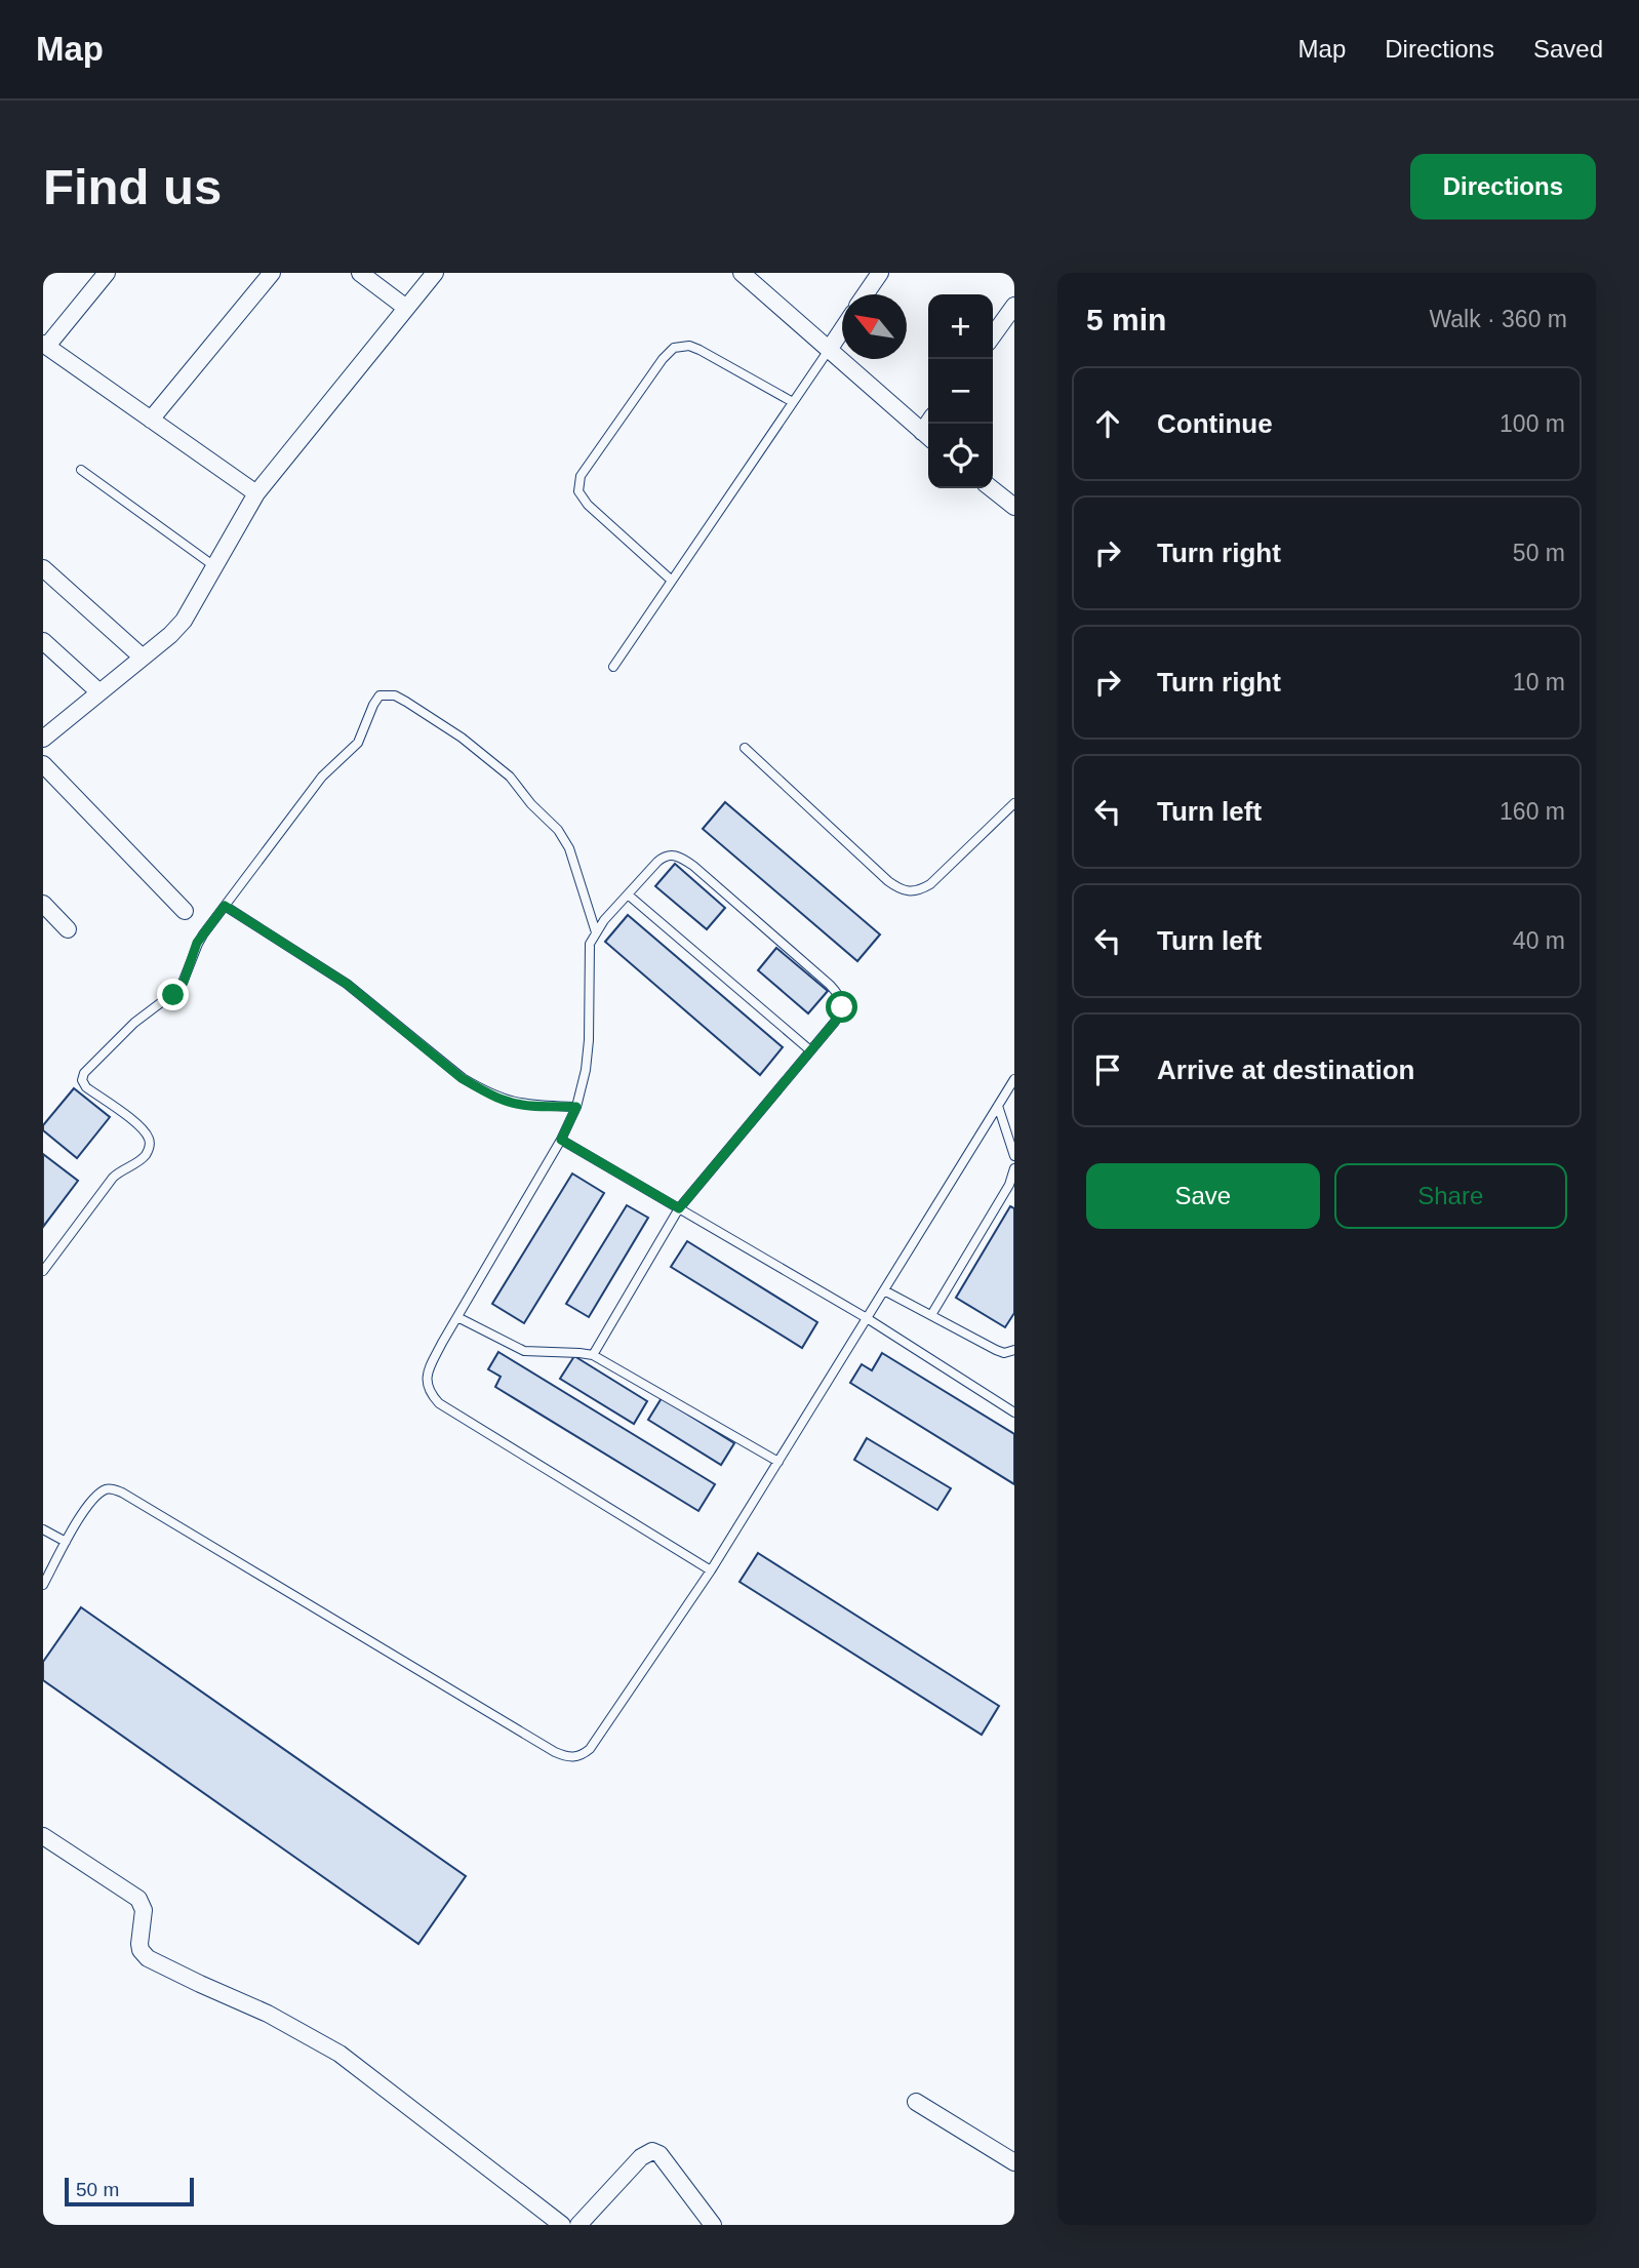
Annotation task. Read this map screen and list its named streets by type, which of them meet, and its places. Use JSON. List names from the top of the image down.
{
  "scale_bar": "50 m",
  "north": "top left",
  "page": {
    "header": "Map",
    "nav": ["Map", "Directions", "Saved"],
    "buttons": [
      "Directions",
      ["Save", "Share"]
    ],
    "title": "Find us",
    "heading": ["5 min", "Walk · 360 m"],
    "map_buttons": ["+", "−"],
    "list": [
      ["Continue", "100 m"],
      ["Turn right", "50 m"],
      ["Turn right", "10 m"],
      ["Turn left", "160 m"],
      ["Turn left", "40 m"],
      "Arrive at destination"
    ],
    "scale": "50 m"
  }
}
